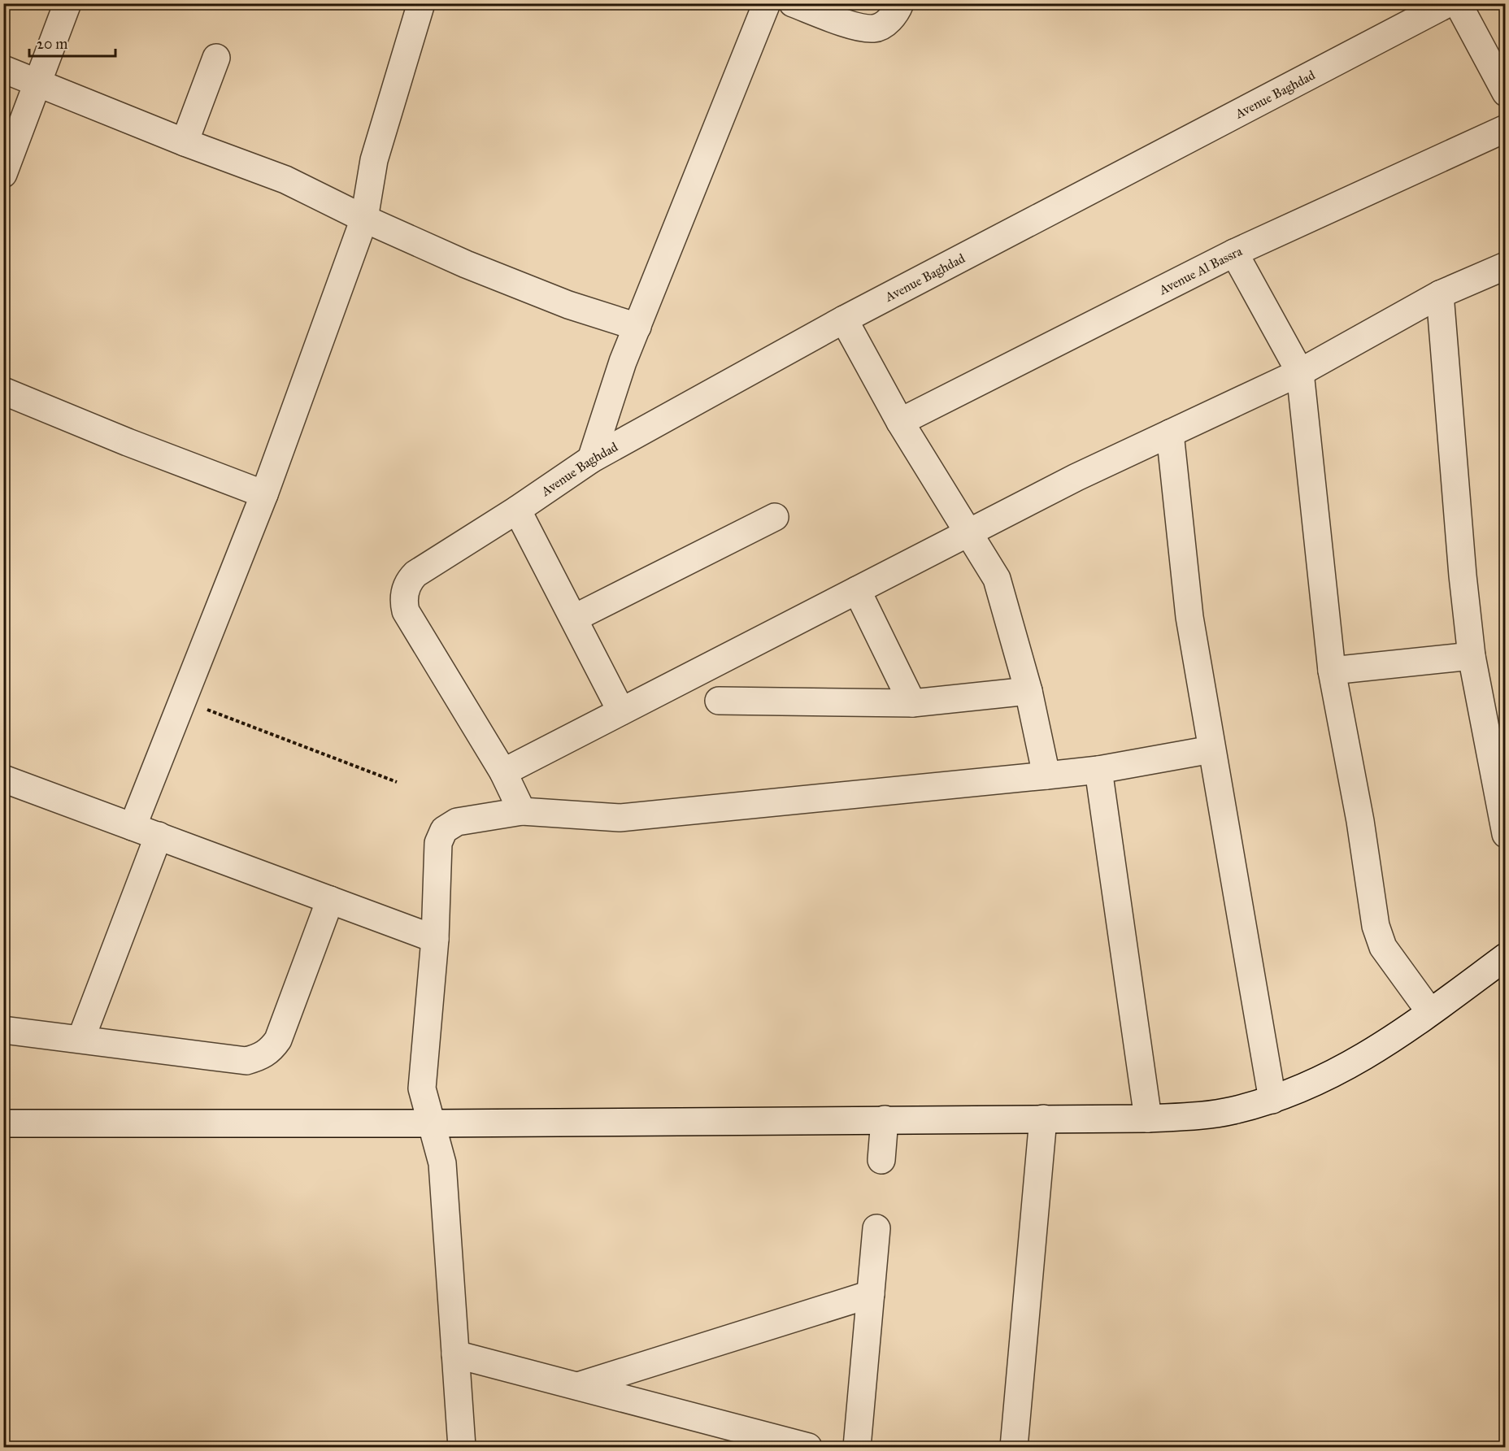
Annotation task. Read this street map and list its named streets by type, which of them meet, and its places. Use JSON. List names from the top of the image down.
{
  "streets": {
    "street": ["Avenue Baghdad", "Avenue Al Bassra"]
  },
  "scale_bar": "20 m"
}
